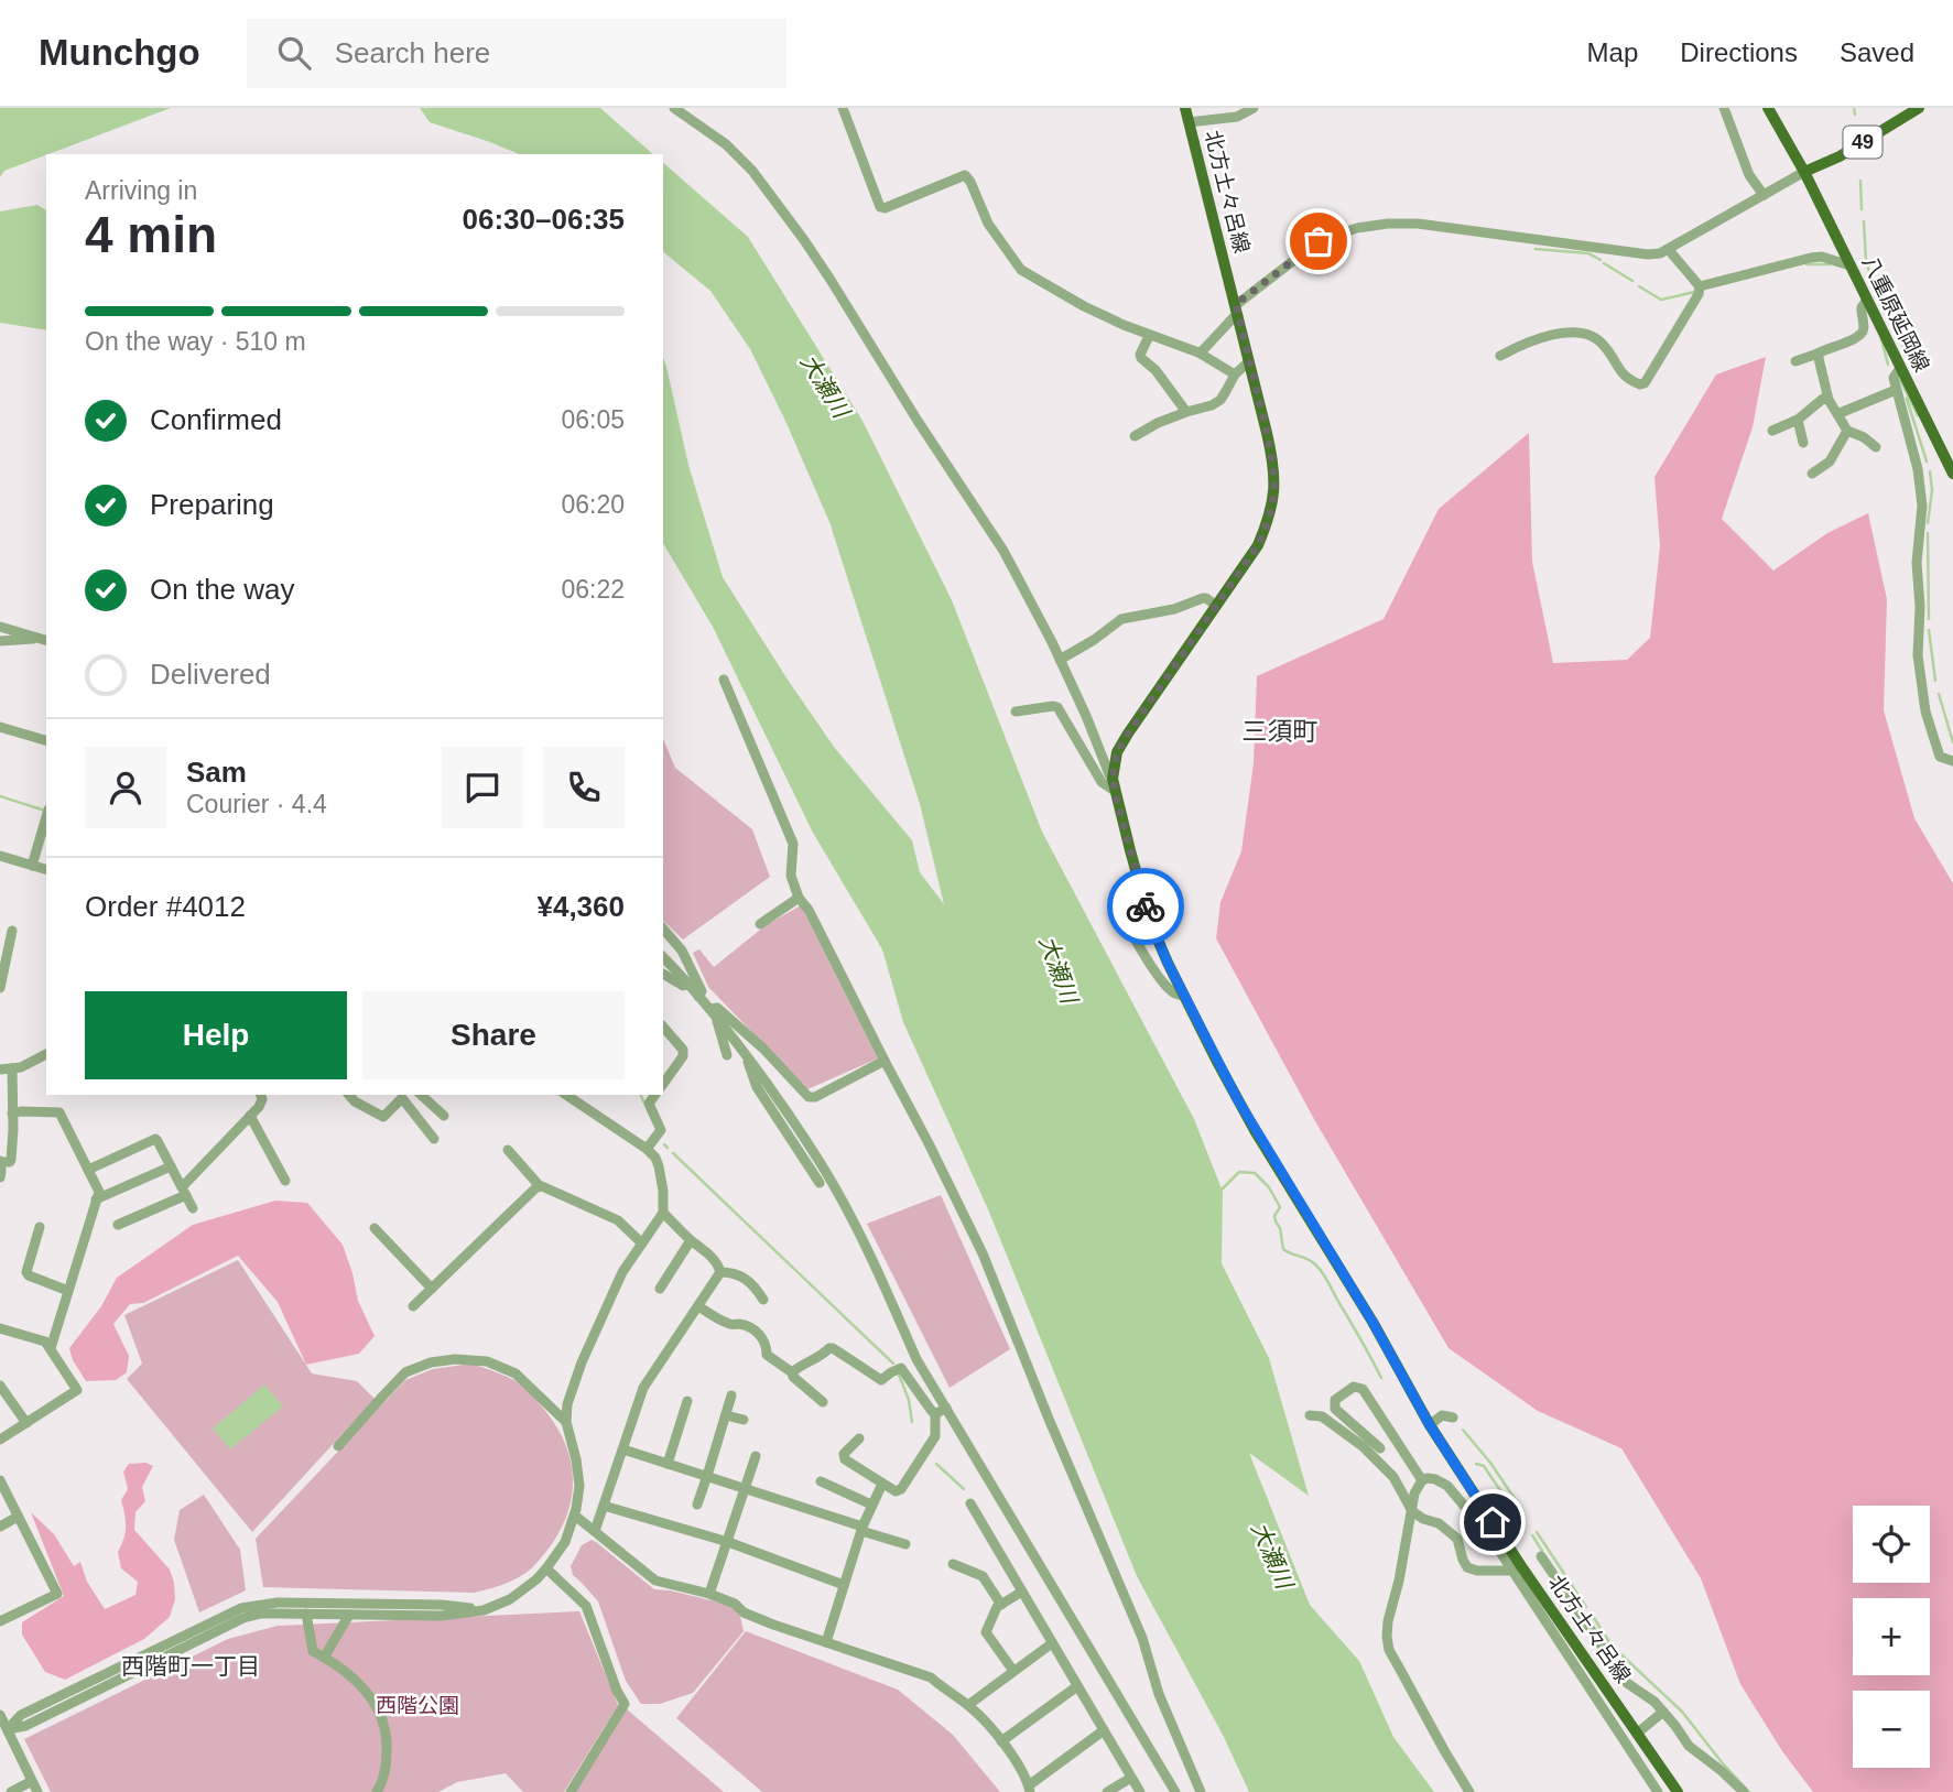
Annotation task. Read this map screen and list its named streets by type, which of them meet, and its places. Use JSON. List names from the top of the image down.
{
  "streets": {
    "main road": ["49", "北方土々呂線", "八重原延岡線"]
  },
  "crossings": [
    ["49", "八重原延岡線"]
  ],
  "districts": ["三須町", "西階町一丁目"],
  "water": ["大瀬川"],
  "parks": ["西階公園"],
  "page": {
    "header": "Munchgo",
    "search": "Search here",
    "nav": ["Map", "Directions", "Saved"],
    "heading": ["4 min", "Arriving in", "06:30–06:35"],
    "panel": [
      "Sam",
      "Courier · 4.4",
      "Order #4012",
      "¥4,360"
    ],
    "bar": "On the way · 510 m",
    "list": [
      ["Confirmed", "06:05"],
      ["Preparing", "06:20"],
      ["On the way", "06:22"],
      "Delivered"
    ],
    "buttons": ["Help", "Share"],
    "map_buttons": ["+", "−"]
  }
}
